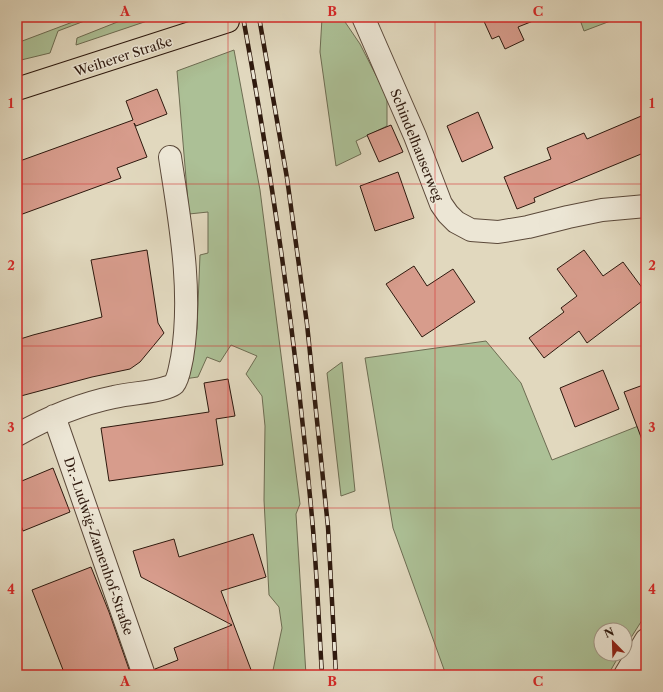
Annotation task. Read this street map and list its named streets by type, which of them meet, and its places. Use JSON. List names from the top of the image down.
{
  "streets": {
    "main road": ["Weiherer Straße"],
    "street": ["Schindelhauserweg", "Dr.-Ludwig-Zamenhof-Straße"]
  },
  "north": "top left",
  "grid": {
    "columns": ["A", "B", "C"],
    "rows": [
      "1",
      "2",
      "3",
      "4"
    ]
  }
}
